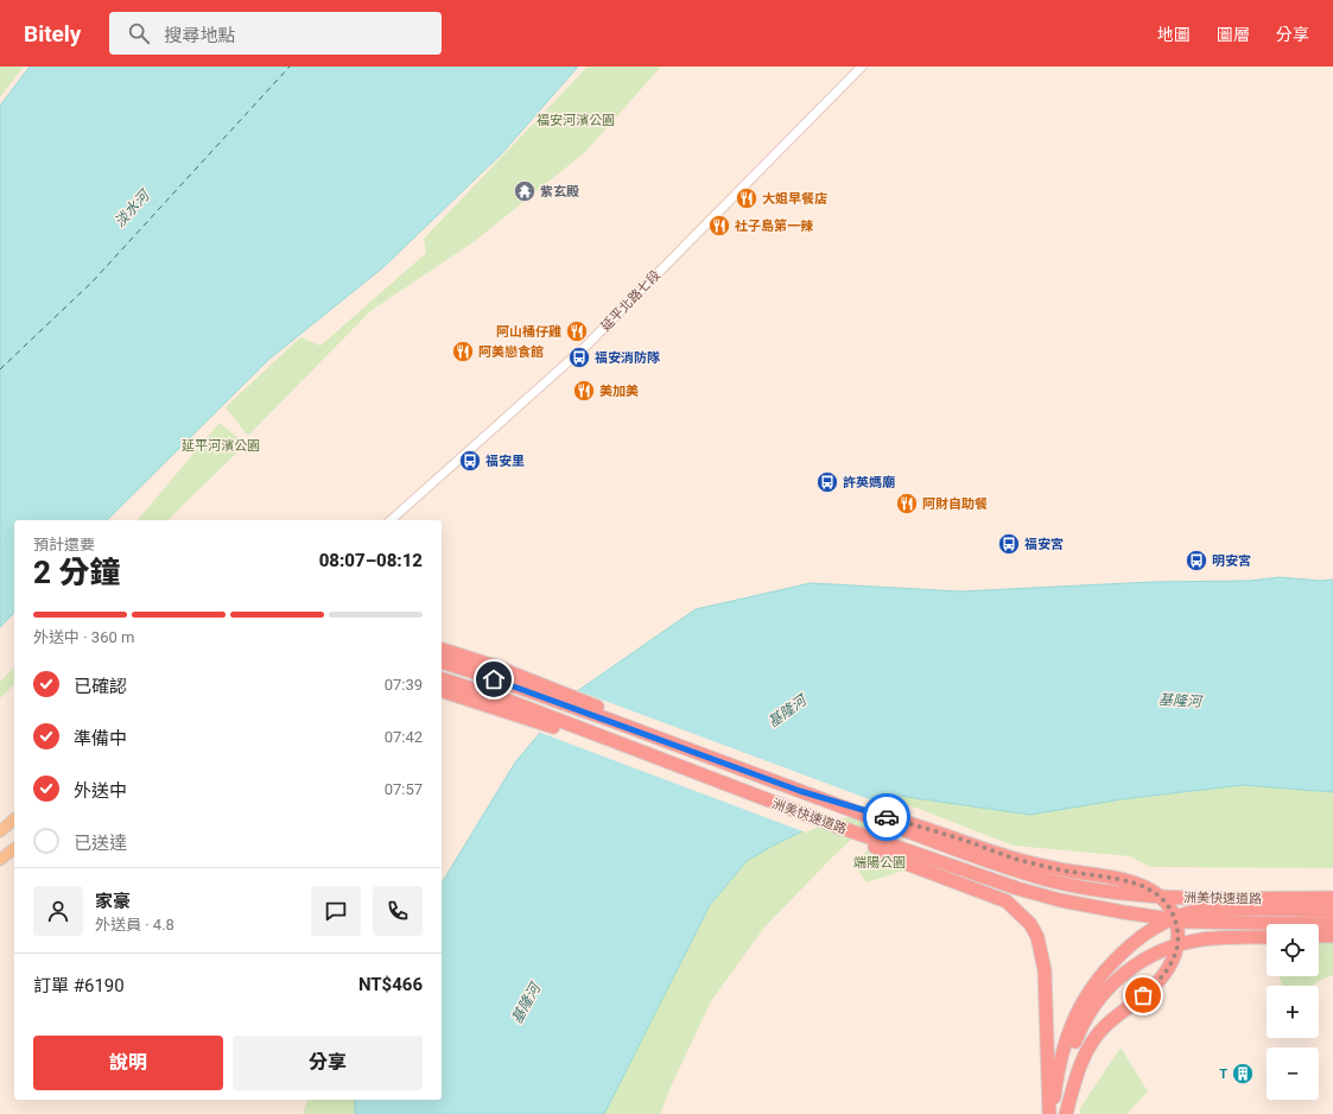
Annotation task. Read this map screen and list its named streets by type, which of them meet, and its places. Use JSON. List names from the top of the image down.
{
  "streets": {
    "highway": ["洲美快速道路"],
    "street": ["延平北路七段"]
  },
  "water": ["淡水河", "基隆河"],
  "parks": ["福安河濱公園", "延平河濱公園", "端陽公園"],
  "places": {
    "temple": ["紫玄殿"],
    "restaurant": [
      "大姐早餐店",
      "社子島第一辣",
      "阿山桶仔雞",
      "阿美戀食館",
      "美加美",
      "阿財自助餐"
    ],
    "bus stop": [
      "福安消防隊",
      "福安里",
      "許英媽廟",
      "福安宮",
      "明安宮"
    ],
    "building": ["T"]
  },
  "page": {
    "header": "Bitely",
    "search": "搜尋地點",
    "nav": ["地圖", "圖層", "分享"],
    "heading": ["2 分鐘", "預計還要", "08:07–08:12"],
    "panel": [
      "家豪",
      "外送員 · 4.8",
      "訂單 #6190",
      "NT$466"
    ],
    "bar": "外送中 · 360 m",
    "list": [
      ["已確認", "07:39"],
      ["準備中", "07:42"],
      ["外送中", "07:57"],
      "已送達"
    ],
    "map_buttons": ["+", "−"],
    "buttons": ["說明", "分享"]
  }
}
